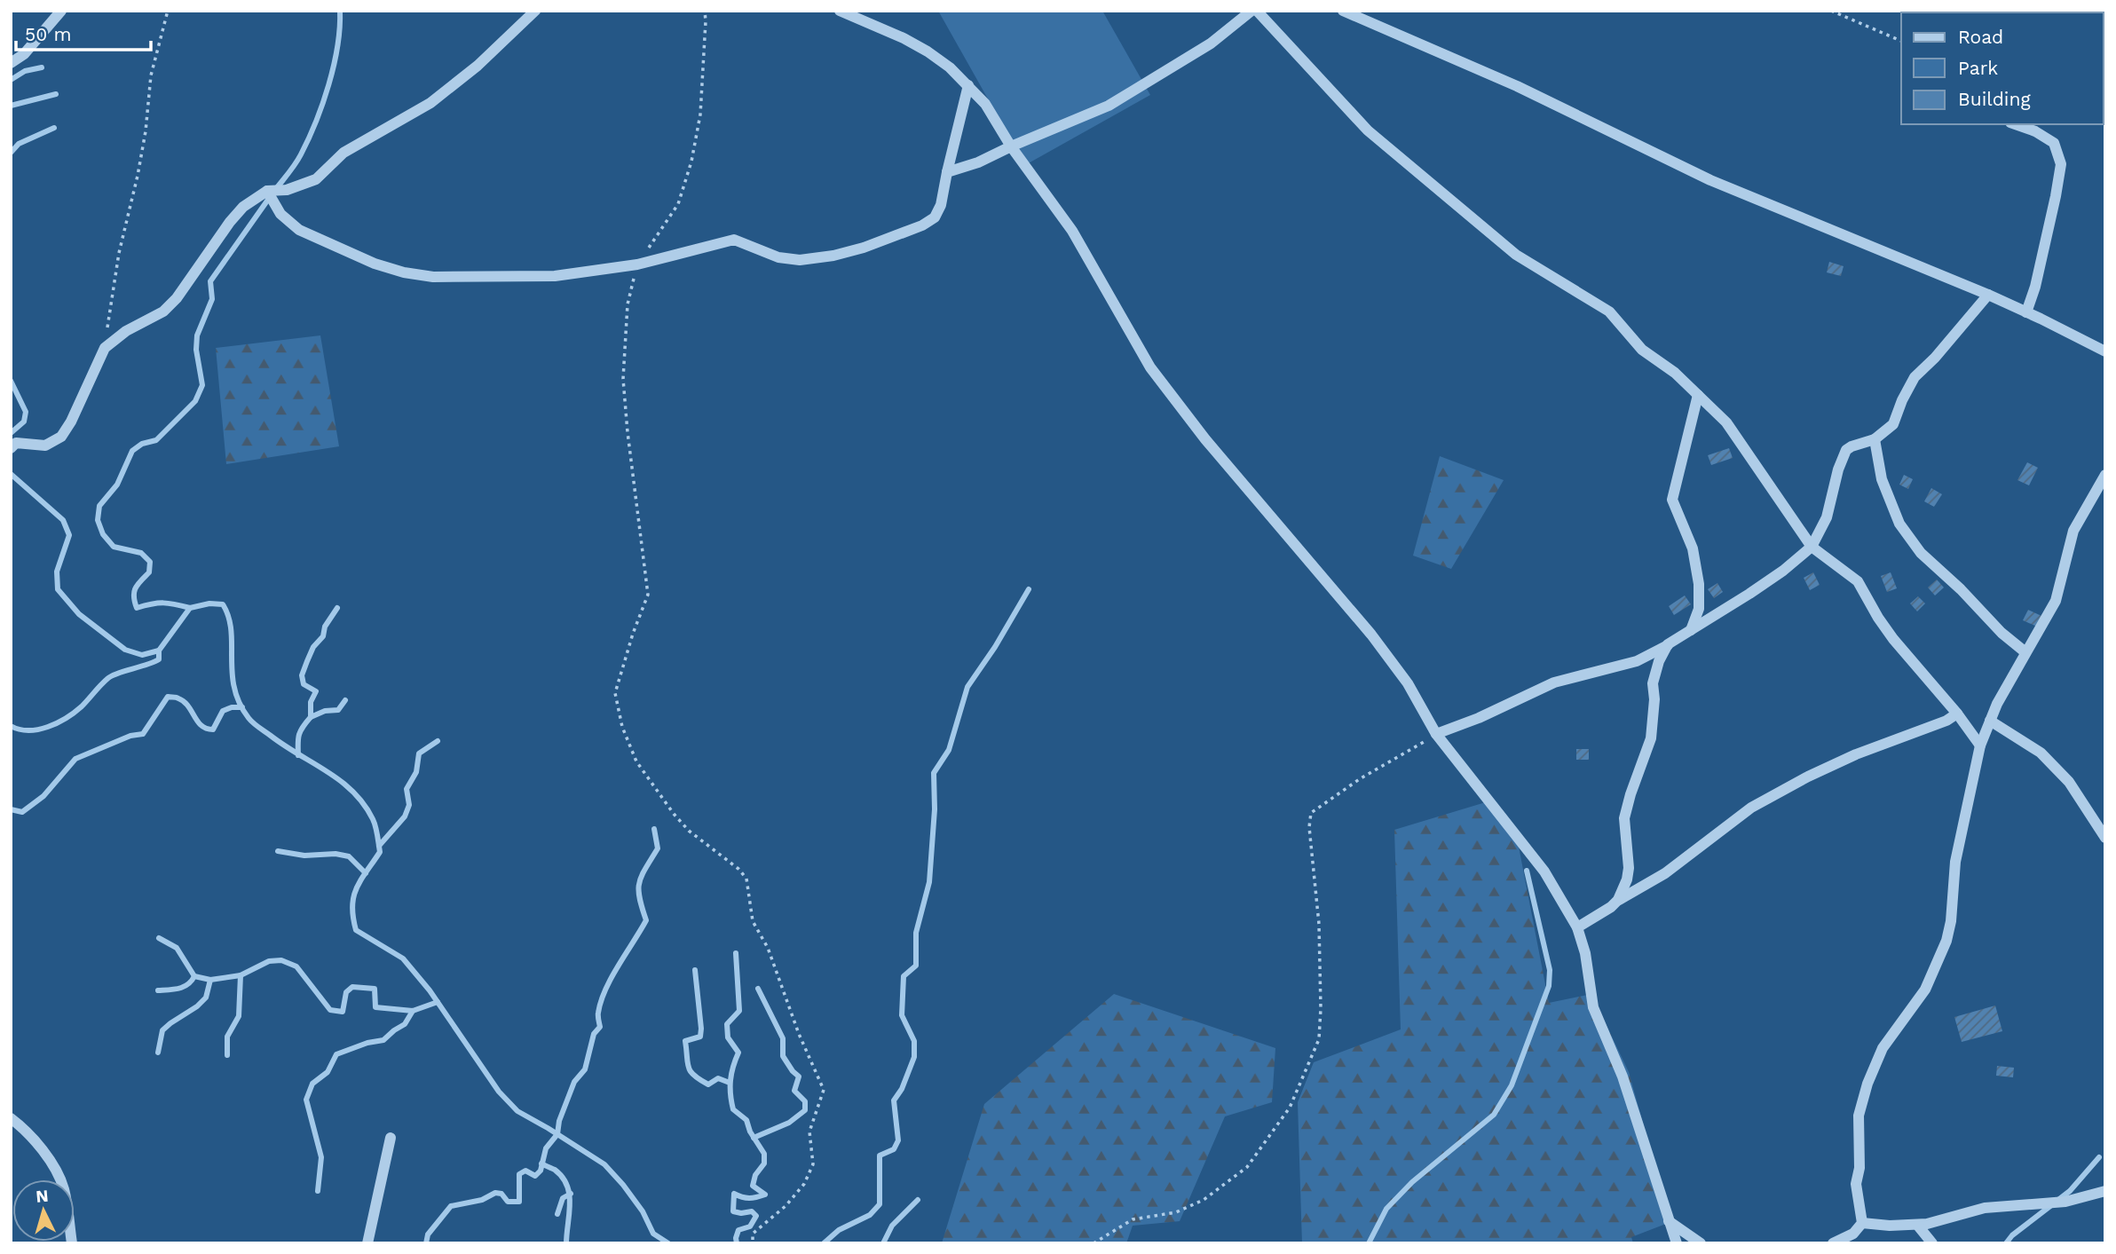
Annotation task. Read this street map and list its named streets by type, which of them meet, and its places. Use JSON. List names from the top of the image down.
{
  "legend": ["Road", "Park", "Building"],
  "scale_bar": "50 m",
  "north": "top"
}
